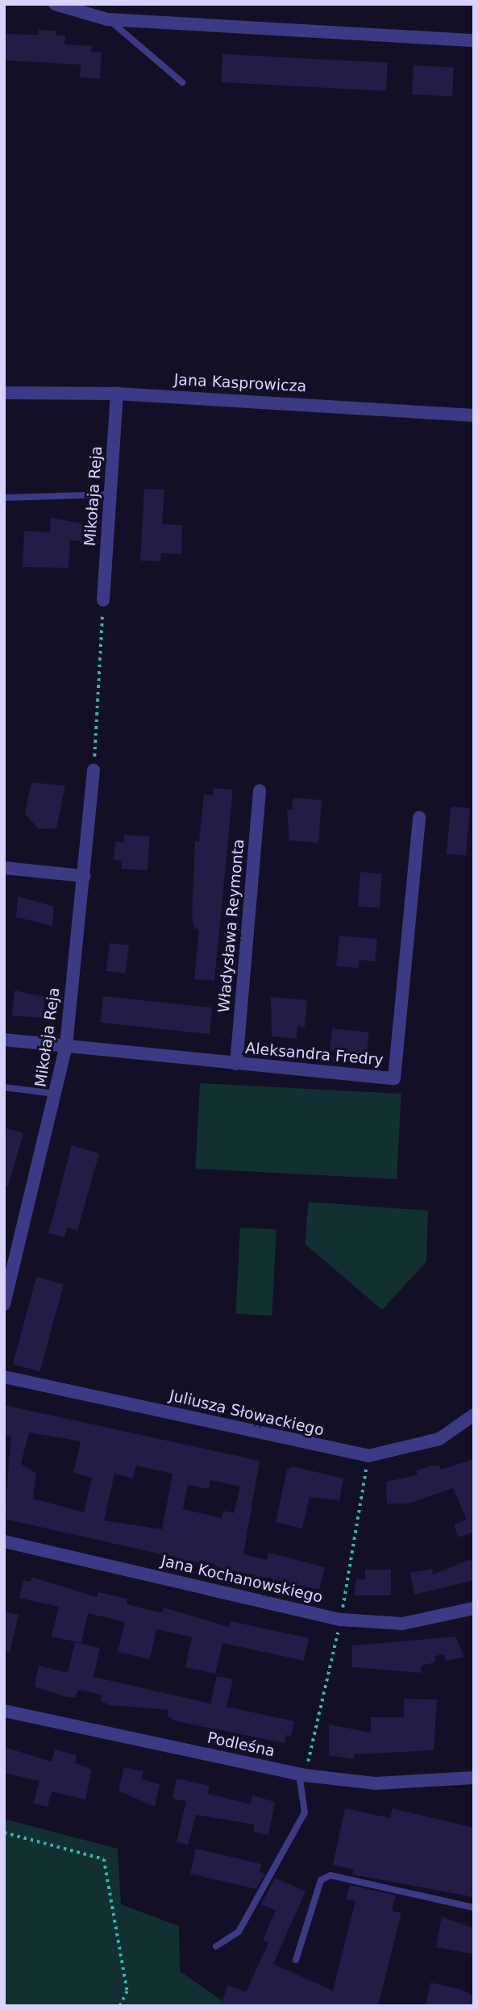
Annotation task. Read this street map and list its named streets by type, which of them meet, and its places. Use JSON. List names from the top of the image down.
{
  "streets": {
    "street": [
      "Jana Kasprowicza",
      "Mikołaja Reja",
      "Władysława Reymonta",
      "Aleksandra Fredry",
      "Juliusza Słowackiego",
      "Jana Kochanowskiego",
      "Podleśna"
    ]
  },
  "crossings": [
    ["Jana Kasprowicza", "Mikołaja Reja"],
    ["Mikołaja Reja", "Aleksandra Fredry"],
    ["Władysława Reymonta", "Aleksandra Fredry"]
  ]
}
